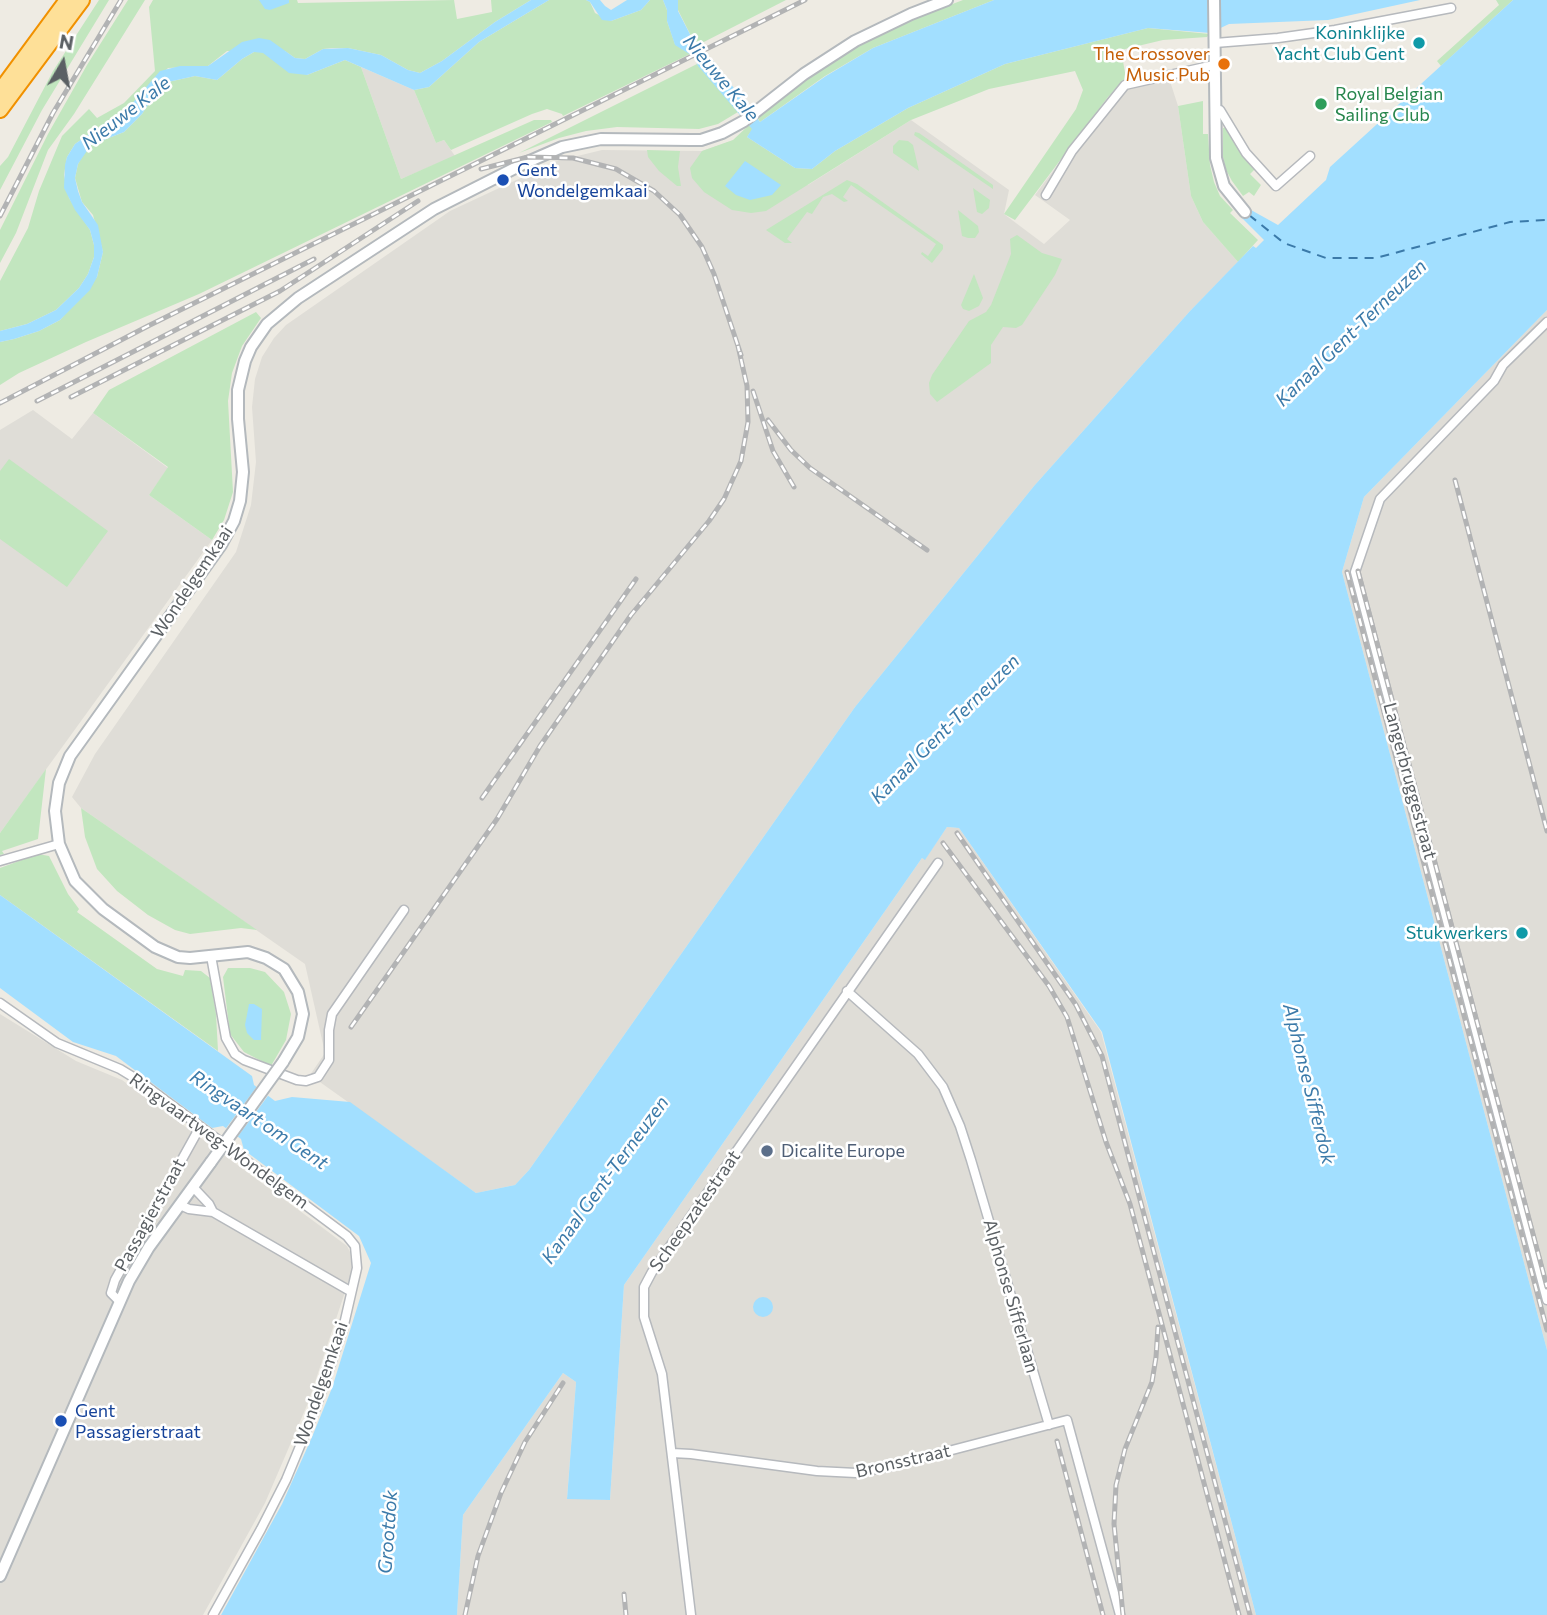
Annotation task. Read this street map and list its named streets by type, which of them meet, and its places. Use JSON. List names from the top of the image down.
{
  "streets": {
    "main road": ["Wondelgemkaai"],
    "street": [
      "Langerbruggestraat",
      "Ringvaartweg-Wondelgem",
      "Scheepzatestraat",
      "Passagierstraat",
      "Alphonse Sifferlaan",
      "Bronsstraat"
    ]
  },
  "crossings": [
    ["Wondelgemkaai", "Ringvaartweg-Wondelgem"],
    ["Wondelgemkaai", "Passagierstraat"],
    ["Ringvaartweg-Wondelgem", "Passagierstraat"],
    ["Scheepzatestraat", "Alphonse Sifferlaan"],
    ["Scheepzatestraat", "Bronsstraat"],
    ["Alphonse Sifferlaan", "Bronsstraat"]
  ],
  "water": [
    "Nieuwe Kale",
    "Kanaal Gent-Terneuzen",
    "Alphonse Sifferdok",
    "Ringvaart om Gent",
    "Grootdok"
  ],
  "places": [
    "Koninklijke Yacht Club Gent",
    "The Crossover Music Pub",
    "Royal Belgian Sailing Club",
    "Gent Wondelgemkaai",
    "Stukwerkers",
    "Dicalite Europe",
    "Gent Passagierstraat"
  ],
  "north": "top"
}
